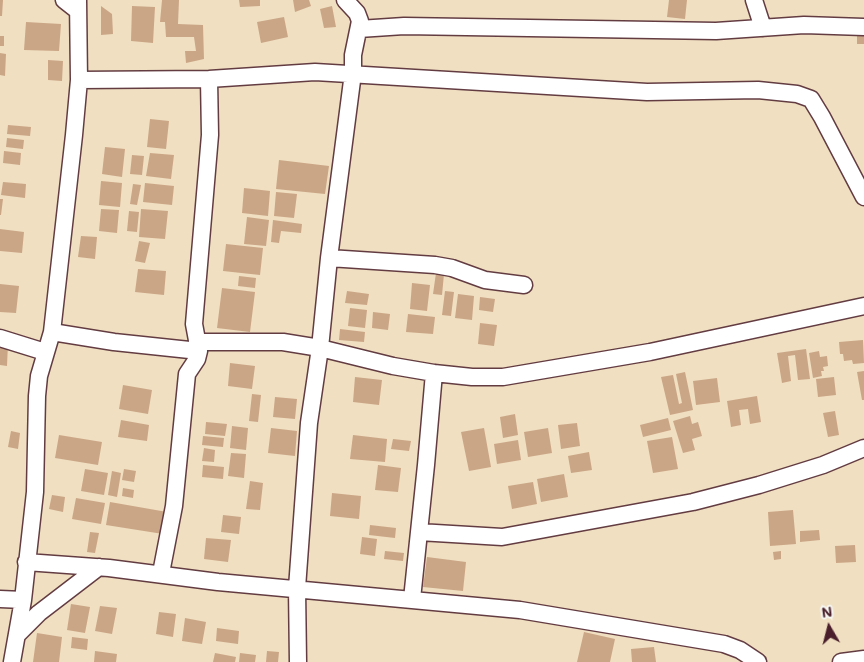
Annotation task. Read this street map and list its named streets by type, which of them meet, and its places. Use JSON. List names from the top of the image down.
{
  "north": "top"
}
